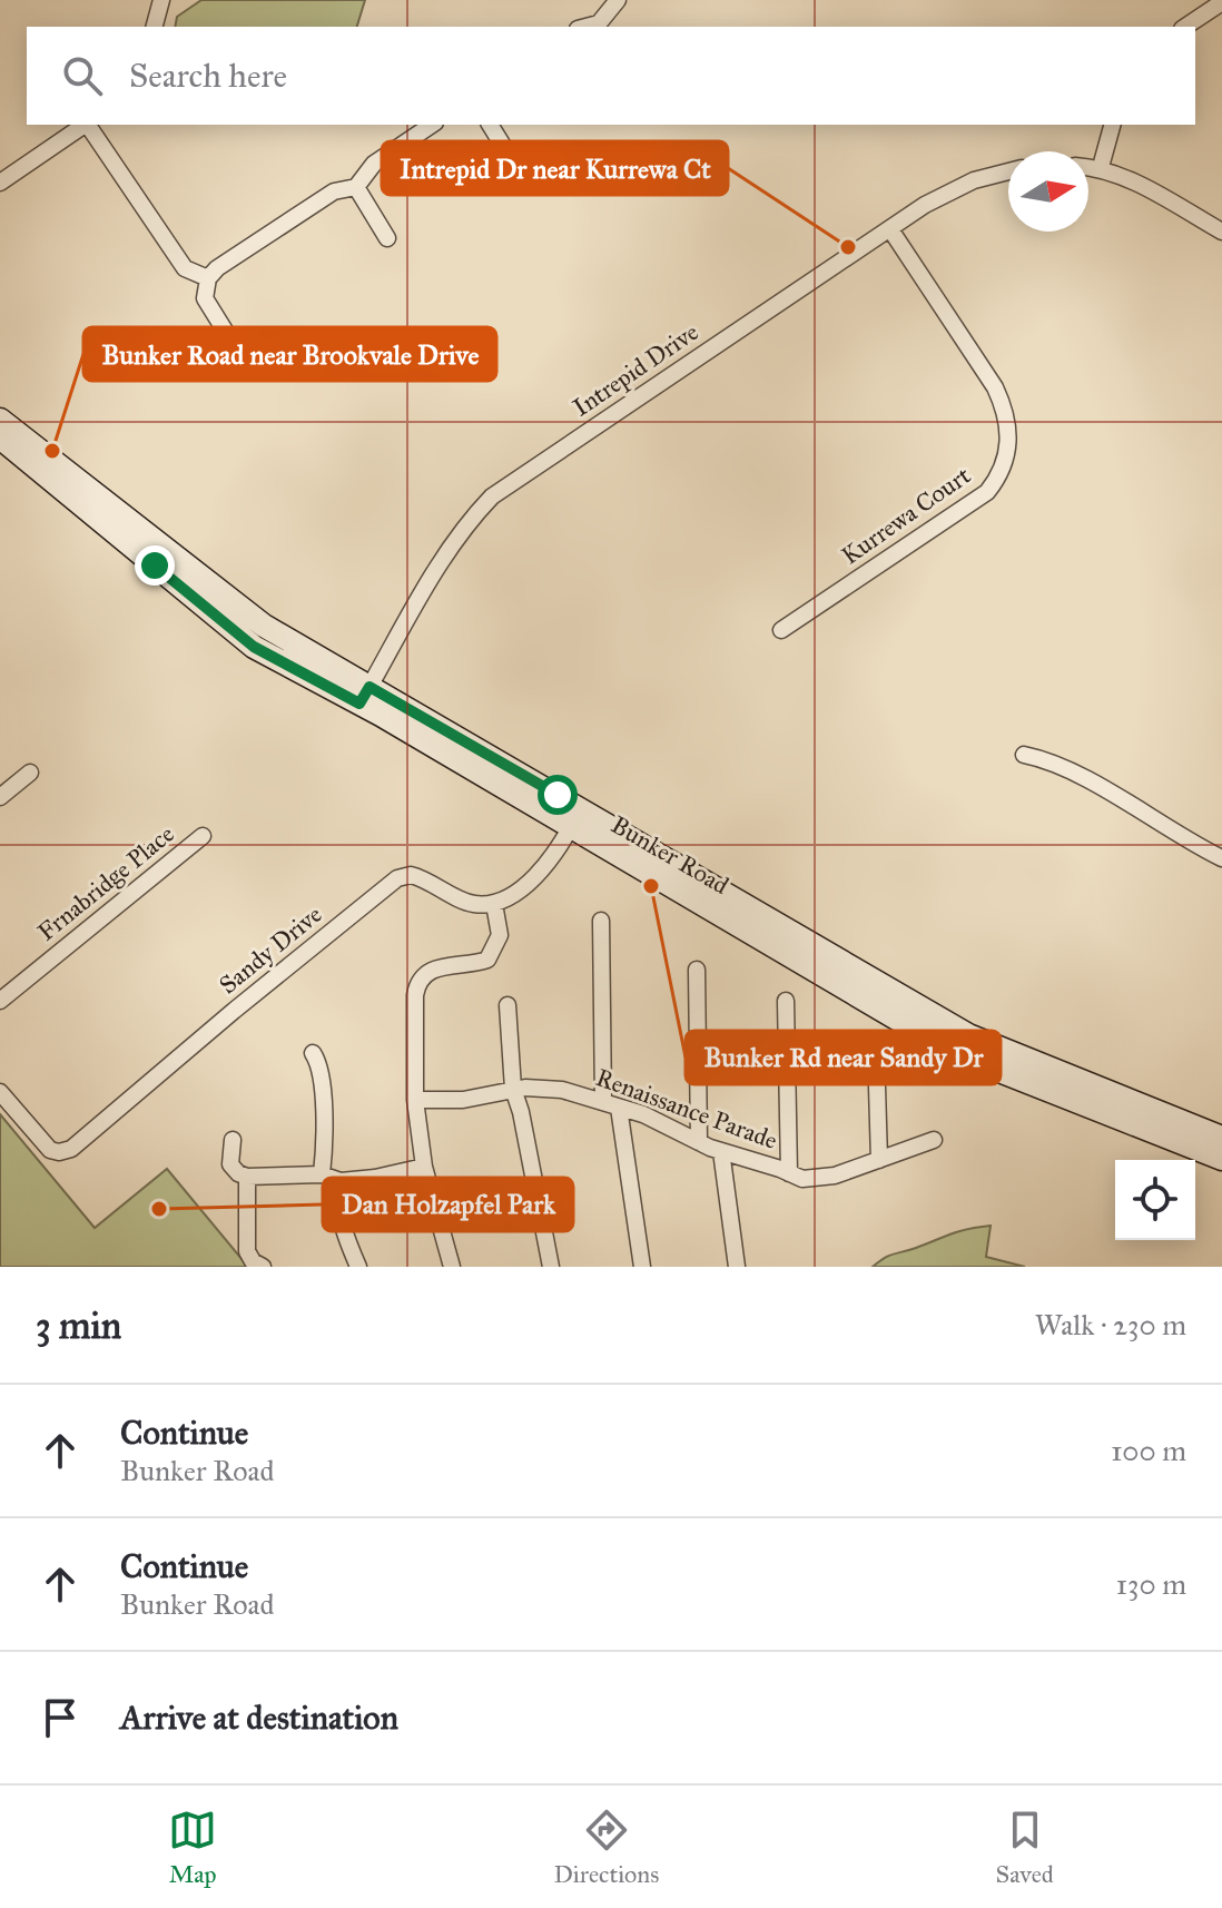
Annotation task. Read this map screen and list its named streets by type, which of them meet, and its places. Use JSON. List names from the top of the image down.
{
  "streets": {
    "main road": ["Bunker Road"],
    "street": [
      "Intrepid Drive",
      "Kurrewa Court",
      "Frnabridge Place",
      "Sandy Drive",
      "Renaissance Parade"
    ]
  },
  "crossings": [
    ["Intrepid Drive", "Kurrewa Court"],
    ["Intrepid Drive", "Bunker Road"]
  ],
  "places": [
    "Intrepid Dr near Kurrewa Ct",
    "Bunker Road near Brookvale Drive",
    "Bunker Rd near Sandy Dr",
    "Dan Holzapfel Park"
  ],
  "north": "right",
  "page": {
    "search": "Search here",
    "heading": ["3 min", "Walk · 230 m"],
    "list": [
      ["Continue", "Bunker Road", "100 m"],
      ["Continue", "Bunker Road", "130 m"],
      "Arrive at destination"
    ],
    "nav": ["Map", "Directions", "Saved"]
  }
}
